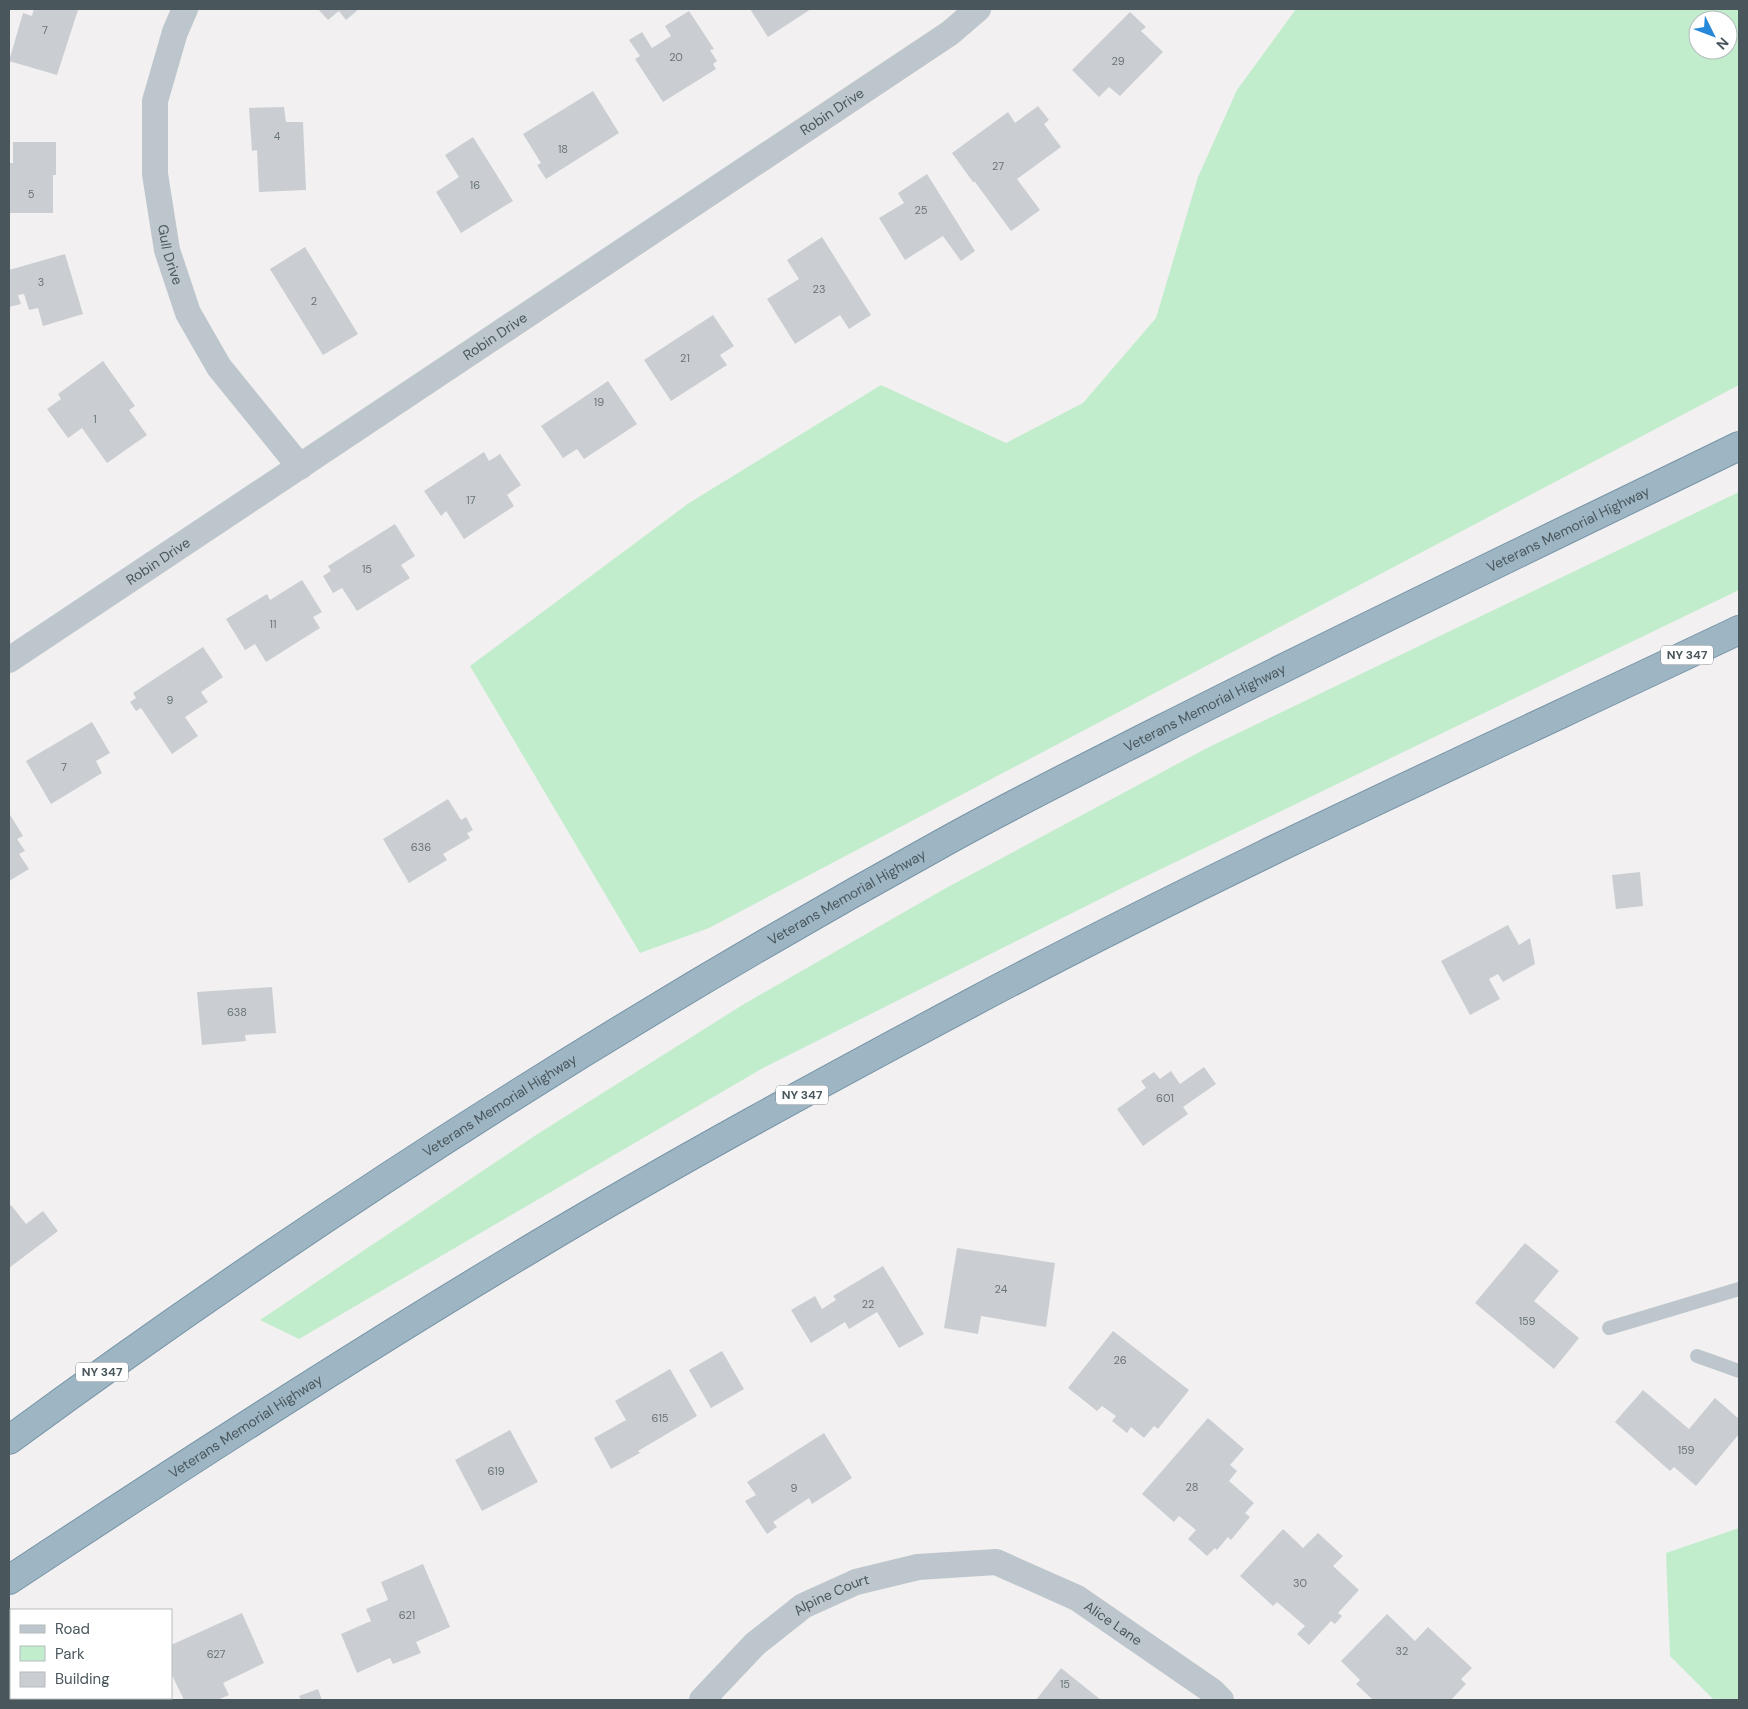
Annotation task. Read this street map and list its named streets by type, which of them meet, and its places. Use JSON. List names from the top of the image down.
{
  "streets": {
    "highway": ["Veterans Memorial Highway", "NY 347"],
    "street": [
      "Robin Drive",
      "Gull Drive",
      "Alpine Court",
      "Alice Lane"
    ]
  },
  "crossings": [
    ["Robin Drive", "Gull Drive"],
    ["Alpine Court", "Alice Lane"]
  ],
  "house_numbers": [
    "7",
    "20",
    "29",
    "4",
    "18",
    "27",
    "16",
    "5",
    "25",
    "3",
    "23",
    "2",
    "21",
    "19",
    "1",
    "17",
    "15",
    "11",
    "9",
    "7",
    "636",
    "638",
    "601",
    "24",
    "22",
    "159",
    "26",
    "615",
    "159",
    "619",
    "28",
    "9",
    "30",
    "621",
    "32",
    "627",
    "15"
  ],
  "legend": ["Road", "Park", "Building"],
  "north": "bottom right"
}
